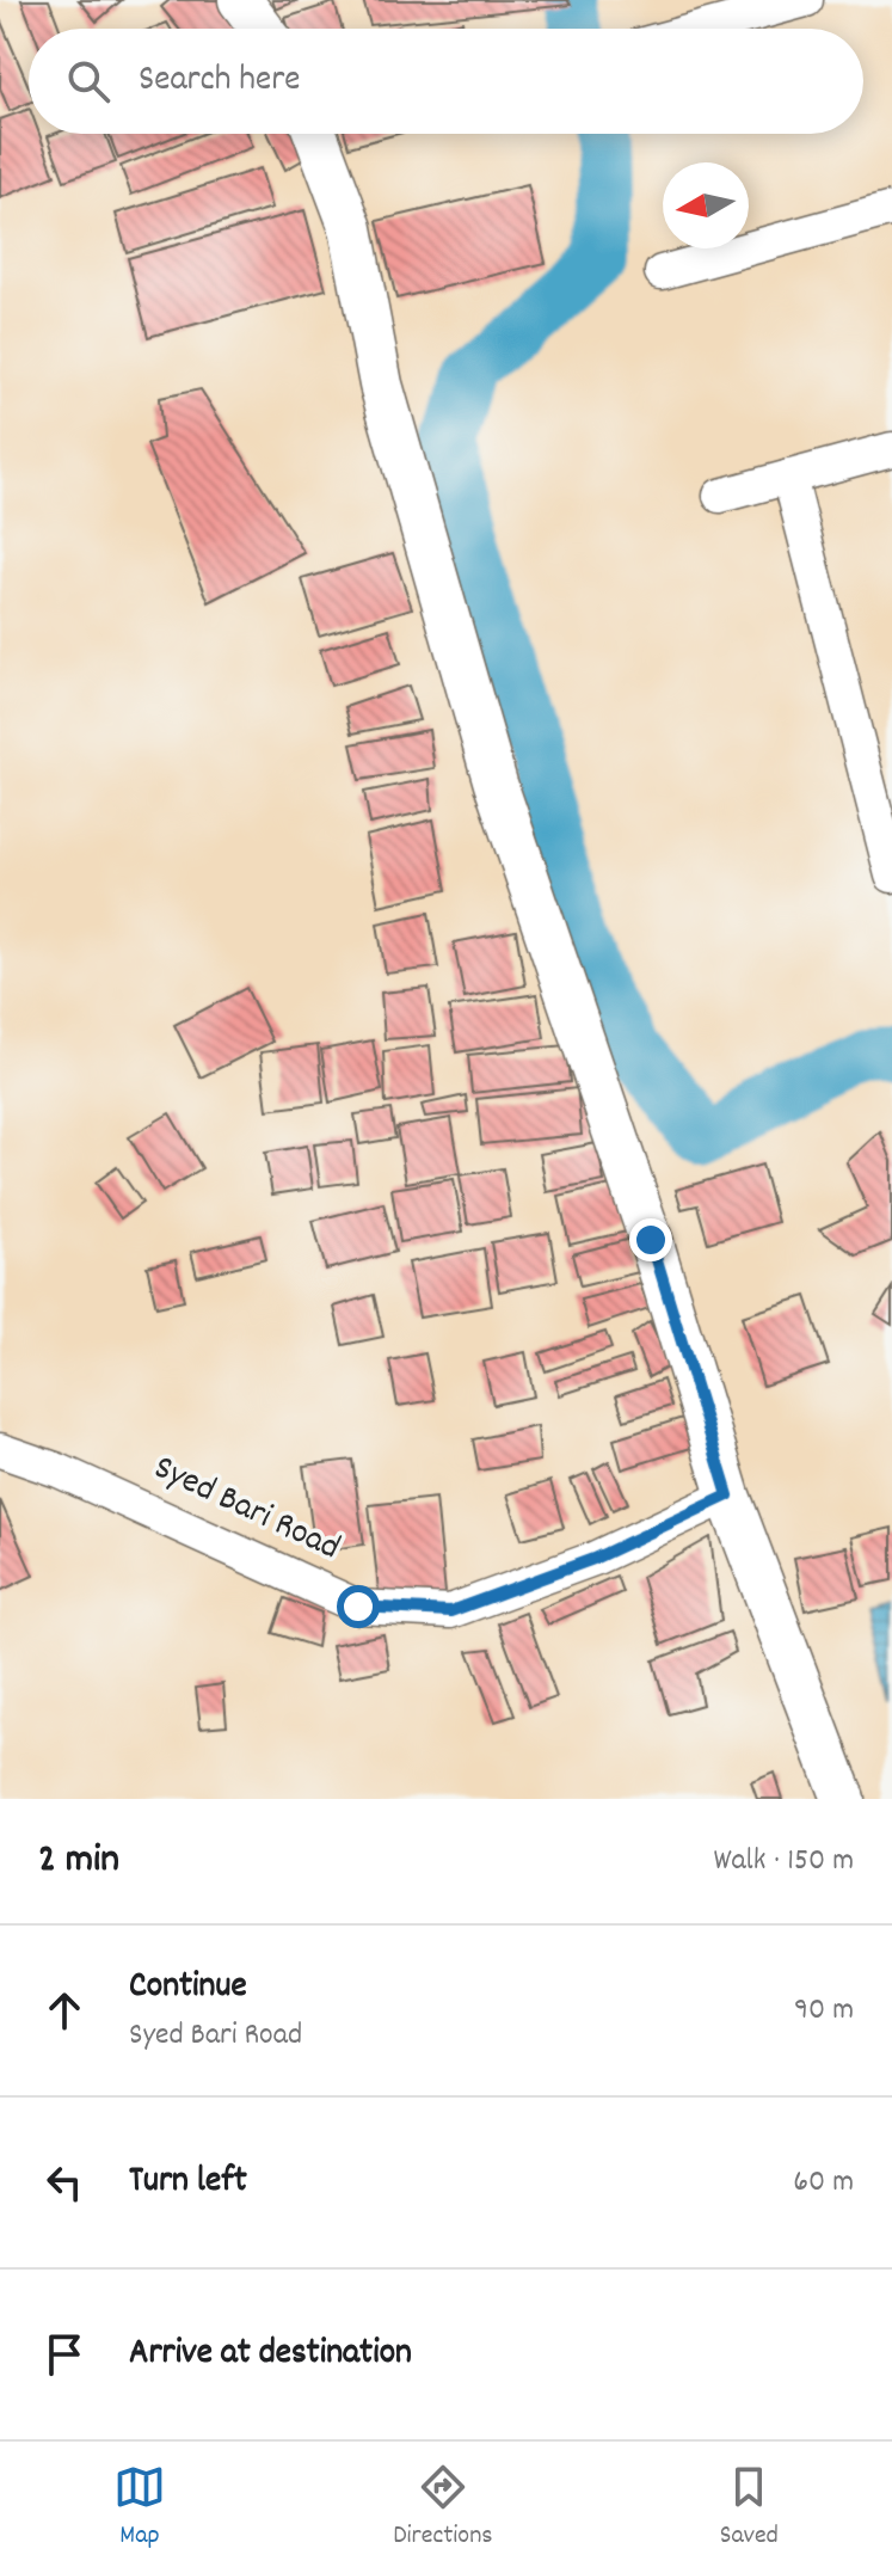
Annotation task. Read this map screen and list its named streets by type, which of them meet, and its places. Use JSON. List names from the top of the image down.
{
  "streets": {
    "street": ["Syed Bari Road"]
  },
  "north": "left",
  "page": {
    "search": "Search here",
    "heading": ["2 min", "Walk · 150 m"],
    "list": [
      ["Continue", "Syed Bari Road", "90 m"],
      ["Turn left", "60 m"],
      "Arrive at destination"
    ],
    "nav": ["Map", "Directions", "Saved"]
  }
}
